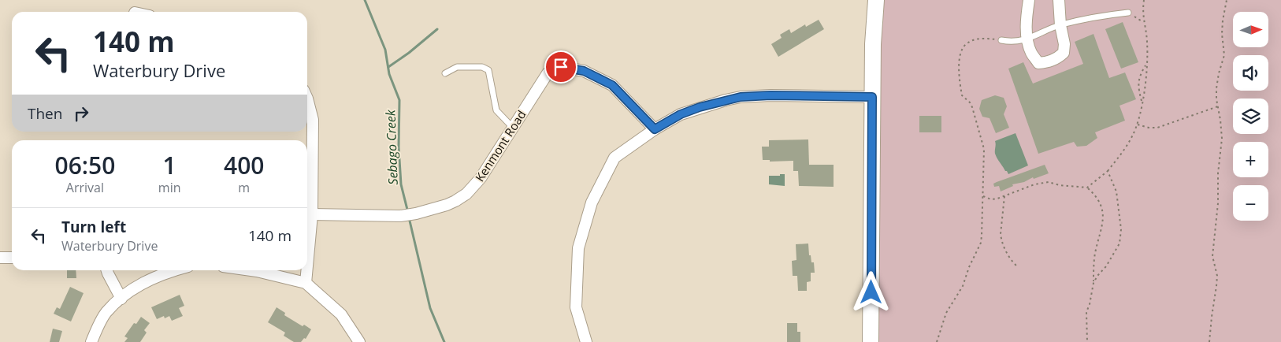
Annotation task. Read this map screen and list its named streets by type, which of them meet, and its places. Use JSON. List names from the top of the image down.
{
  "streets": {
    "street": ["Kenmont Road"]
  },
  "water": ["Sebago Creek"],
  "north": "right",
  "page": {
    "map_buttons": ["+", "−"],
    "turn": ["140 m", "Waterbury Drive"],
    "then": "Then",
    "eta": [
      "06:50",
      "Arrival",
      "1",
      "min",
      "400",
      "m"
    ],
    "list": [
      {
        "name": "Turn left",
        "note": "Waterbury Drive",
        "value": "140 m"
      }
    ]
  }
}
